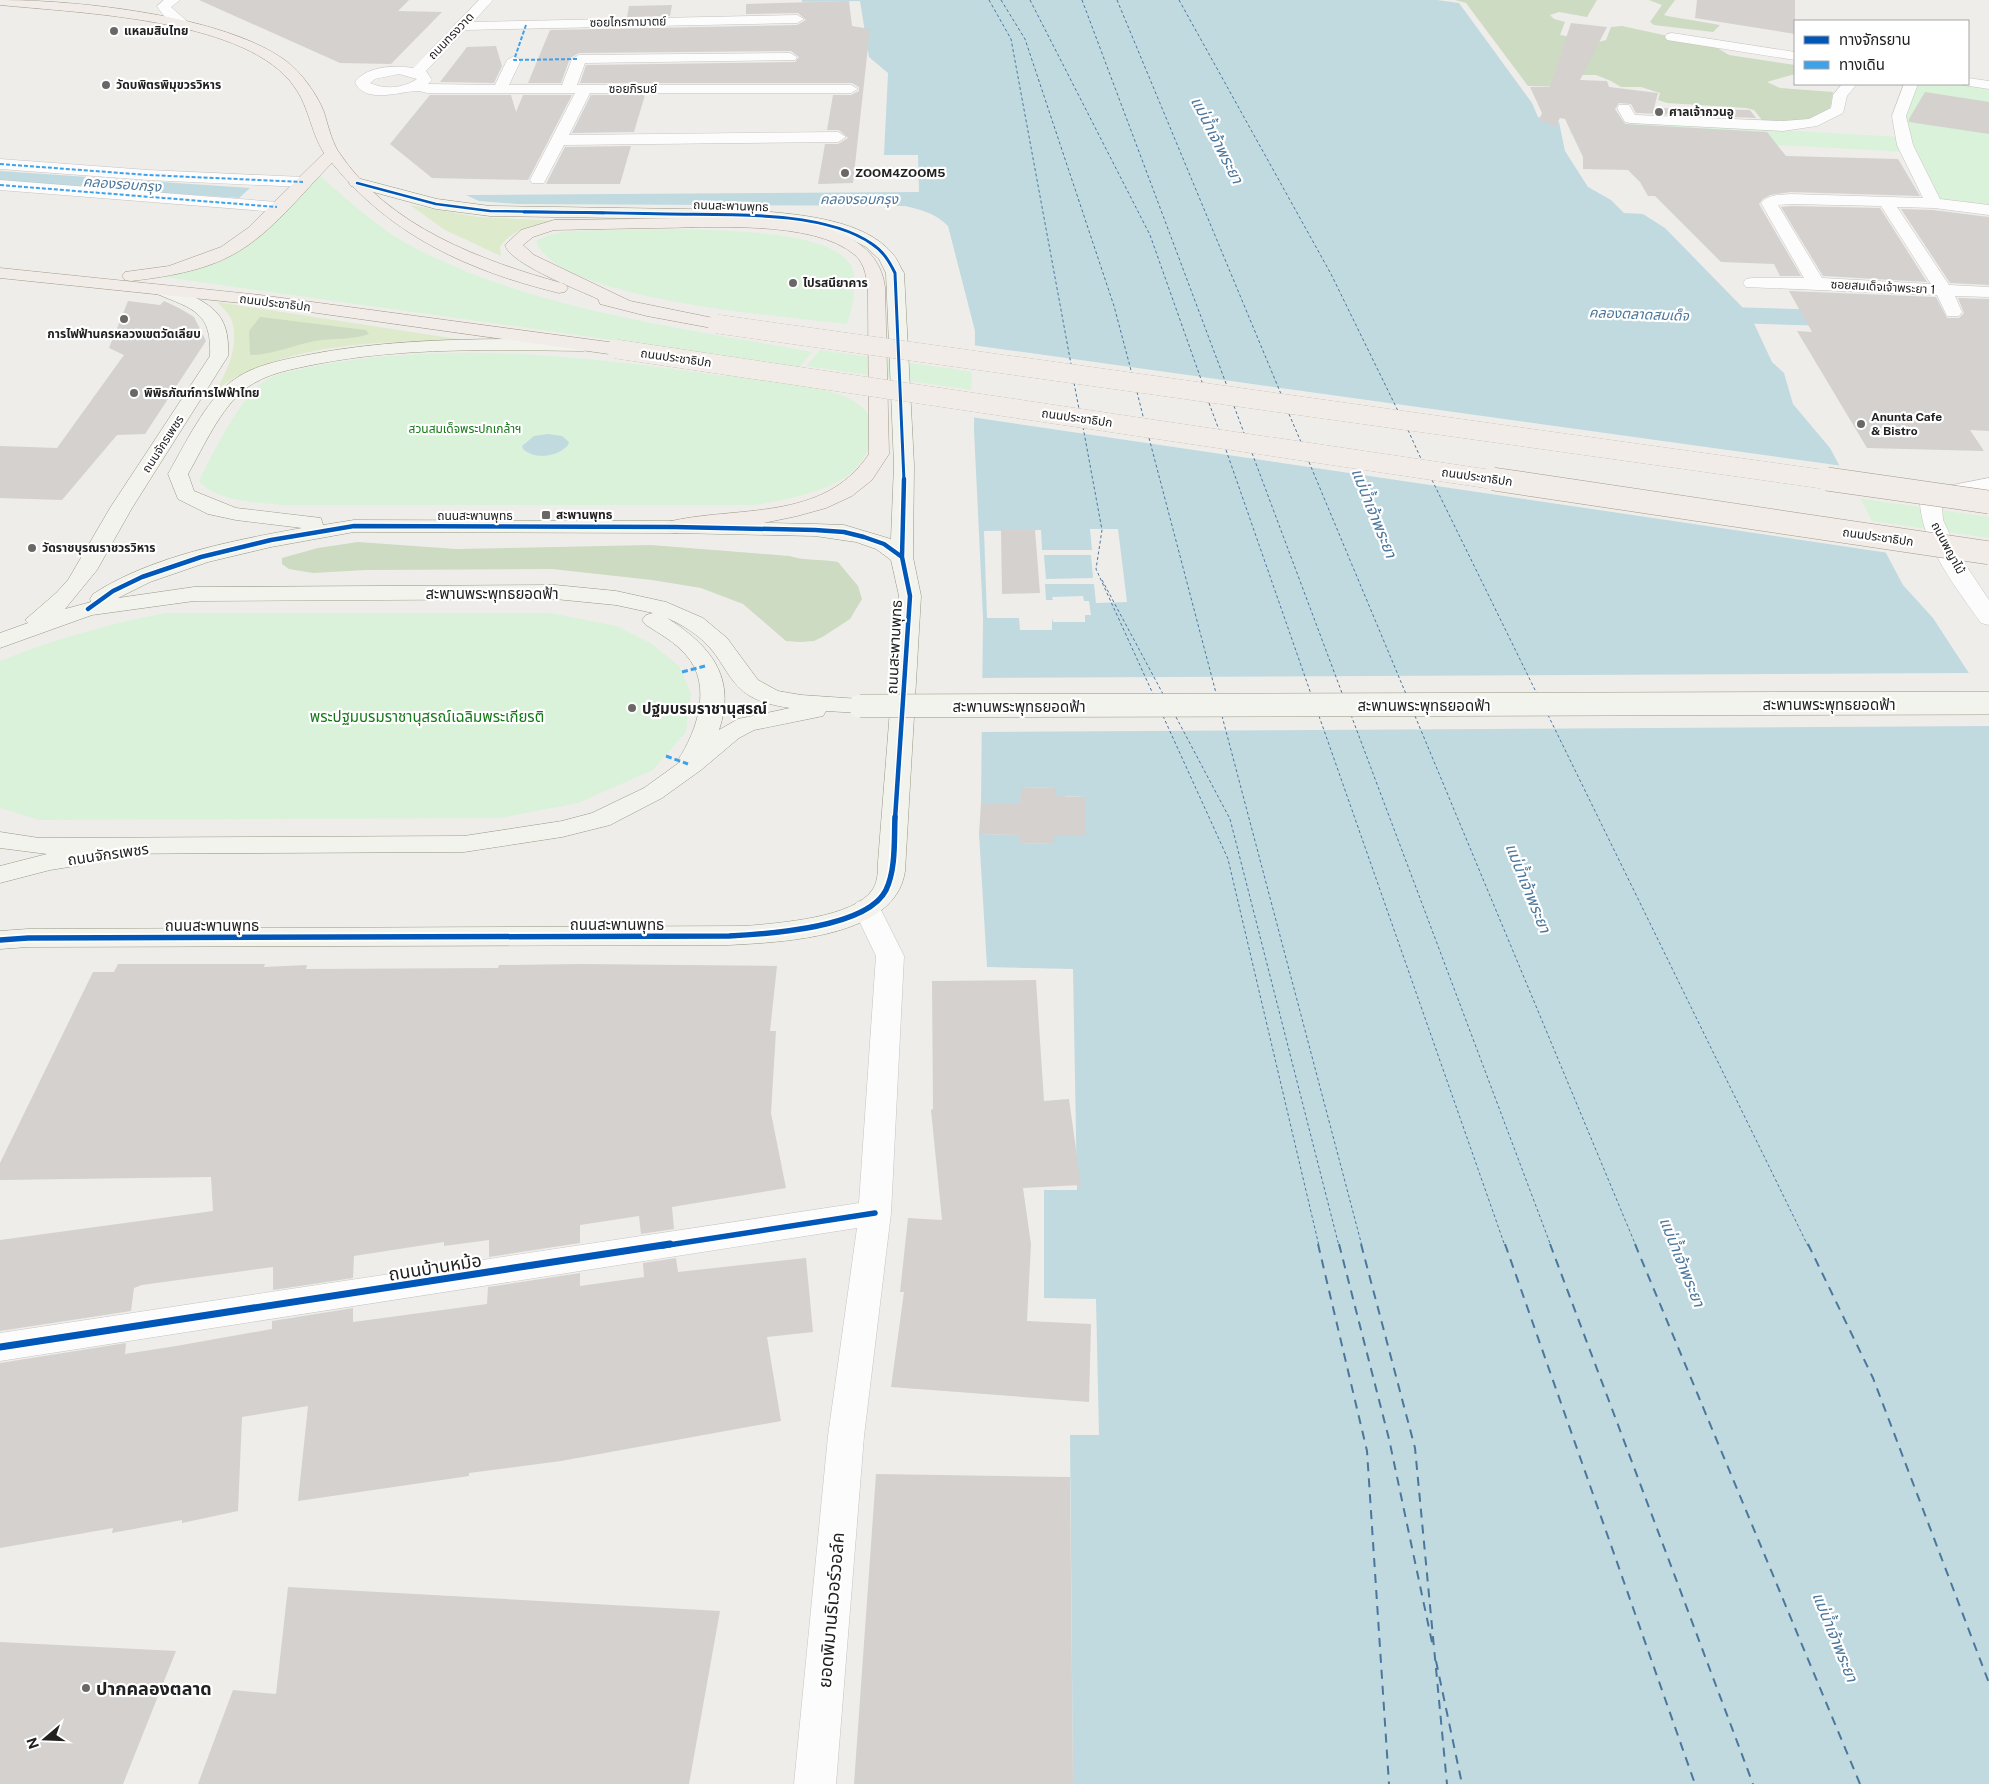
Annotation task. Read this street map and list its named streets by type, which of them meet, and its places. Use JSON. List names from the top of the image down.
{
  "streets": {
    "main road": ["ถนนประชาธิปก", "ถนนจักรเพชร"],
    "street": [
      "ซอยไกรฑามาตย์",
      "ถนนทรงวาด",
      "ซอยภิรมย์",
      "ถนนสะพานพุทธ",
      "ซอยสมเด็จเจ้าพระยา 1",
      "ถนนพญาไม้",
      "สะพานพระพุทธยอดฟ้า",
      "ถนนบ้านหม้อ",
      "ยอดพิมานริเวอร์วอล์ค"
    ]
  },
  "crossings": [
    ["ซอยไกรฑามาตย์", "ถนนทรงวาด"],
    ["ถนนทรงวาด", "ซอยภิรมย์"],
    ["ถนนสะพานพุทธ", "ถนนจักรเพชร"],
    ["ถนนสะพานพุทธ", "สะพานพระพุทธยอดฟ้า"],
    ["ถนนสะพานพุทธ", "ยอดพิมานริเวอร์วอล์ค"],
    ["ถนนประชาธิปก", "ถนนจักรเพชร"],
    ["ถนนจักรเพชร", "สะพานพระพุทธยอดฟ้า"],
    ["ถนนบ้านหม้อ", "ยอดพิมานริเวอร์วอล์ค"]
  ],
  "water": ["แม่น้ำเจ้าพระยา", "คลองรอบกรุง", "คลองตลาดสมเด็จ"],
  "parks": ["สวนสมเด็จพระปกเกล้าฯ", "พระปฐมบรมราชานุสรณ์เฉลิมพระเกียรติ"],
  "places": {
    "other": [
      "แหลมสินไทย",
      "วัดบพิตรพิมุขวรวิหาร",
      "ศาลเจ้ากวนอู",
      "ZOOM4ZOOM5",
      "ไปรสนียาคาร",
      "การไฟฟ้านครหลวงเขตวัดเลียบ",
      "พิพิธภัณฑ์การไฟฟ้าไทย",
      "Anunta Cafe & Bistro",
      "วัดราชบุรณราชวรวิหาร",
      "ปฐมบรมราชานุสรณ์",
      "ปากคลองตลาด"
    ],
    "transit": ["สะพานพุทธ"]
  },
  "legend": ["ทางจักรยาน", "ทางเดิน"],
  "north": "left"
}
